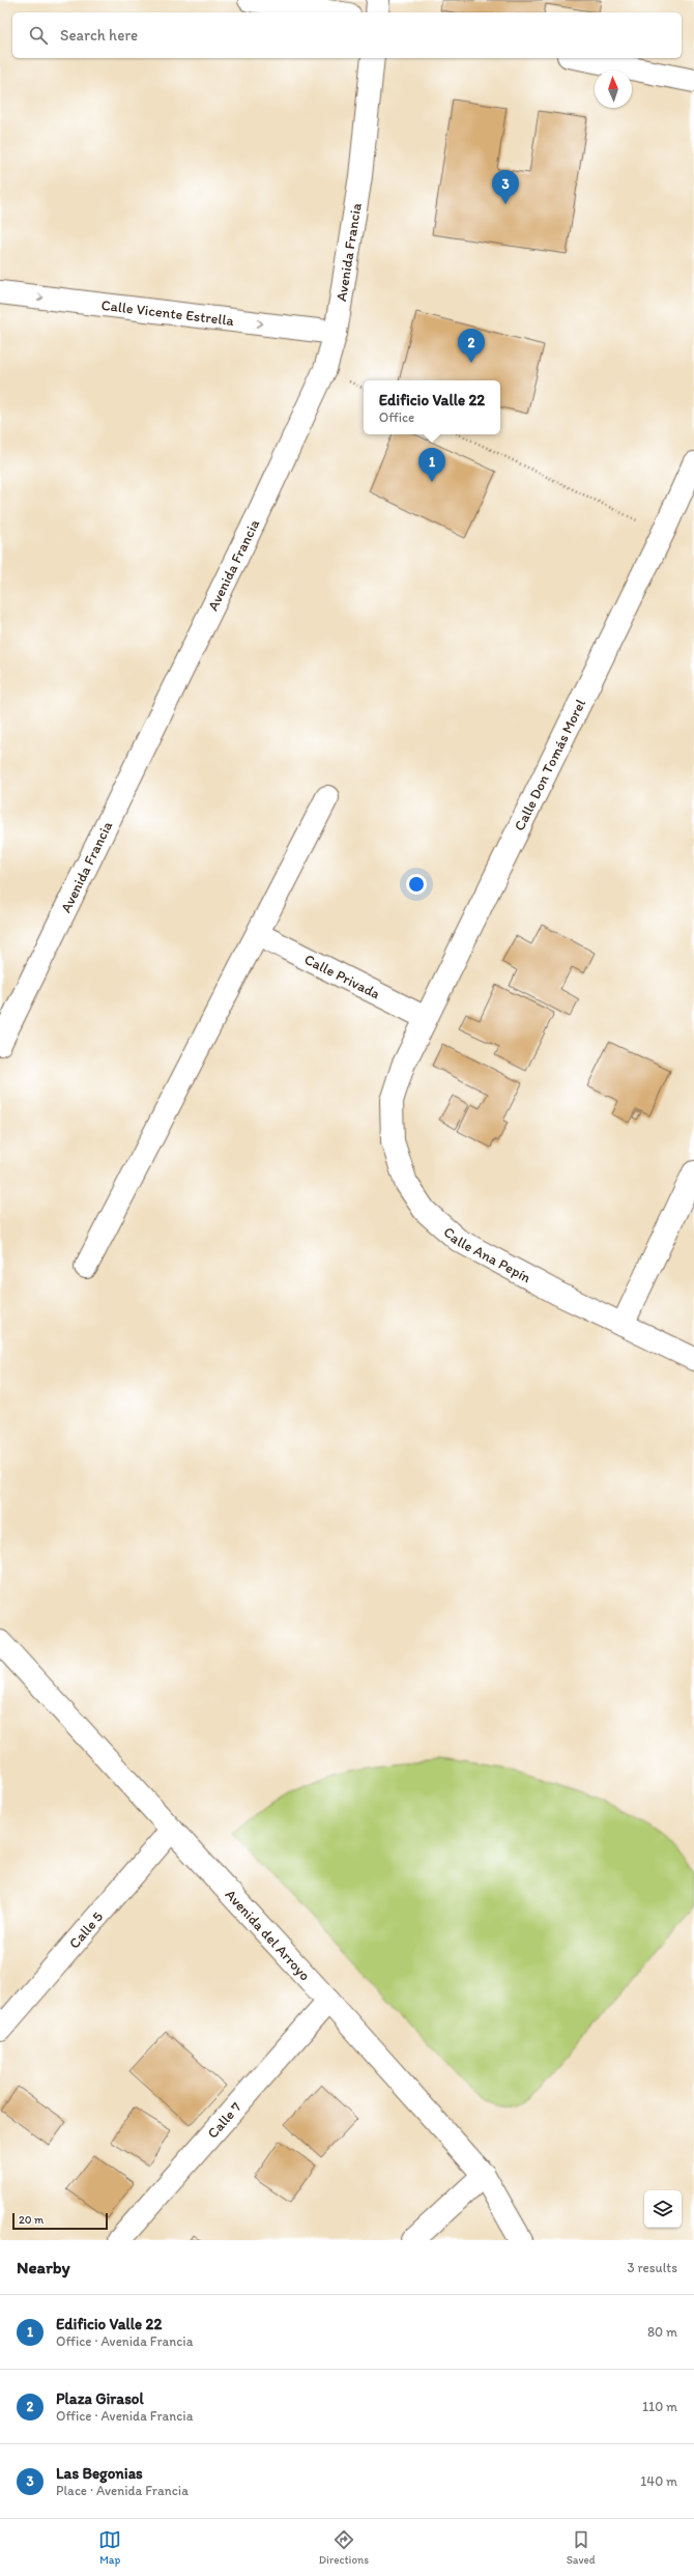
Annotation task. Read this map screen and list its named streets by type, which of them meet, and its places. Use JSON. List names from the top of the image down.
{
  "streets": {
    "street": [
      "Avenida Francia",
      "Calle Vicente Estrella",
      "Calle Don Tomás Morel",
      "Calle Privada",
      "Calle Ana Pepín",
      "Calle 5",
      "Avenida del Arroyo",
      "Calle 7"
    ]
  },
  "crossings": [
    ["Avenida Francia", "Calle Vicente Estrella"],
    ["Calle Don Tomás Morel", "Calle Privada"],
    ["Calle Don Tomás Morel", "Calle Ana Pepín"],
    ["Calle 5", "Avenida del Arroyo"],
    ["Avenida del Arroyo", "Calle 7"]
  ],
  "one_way": ["Calle Vicente Estrella"],
  "scale_bar": "20 m",
  "north": "top",
  "page": {
    "search": "Search here",
    "pins": ["3", "2", "1"],
    "popup": ["Edificio Valle 22", "Office"],
    "scale": "20 m",
    "heading": ["Nearby", "3 results"],
    "list": [
      {
        "mark": "1",
        "name": "Edificio Valle 22",
        "note": "Office · Avenida Francia",
        "value": "80 m"
      },
      {
        "mark": "2",
        "name": "Plaza Girasol",
        "note": "Office · Avenida Francia",
        "value": "110 m"
      },
      {
        "mark": "3",
        "name": "Las Begonias",
        "note": "Place · Avenida Francia",
        "value": "140 m"
      }
    ],
    "nav": ["Map", "Directions", "Saved"]
  }
}
